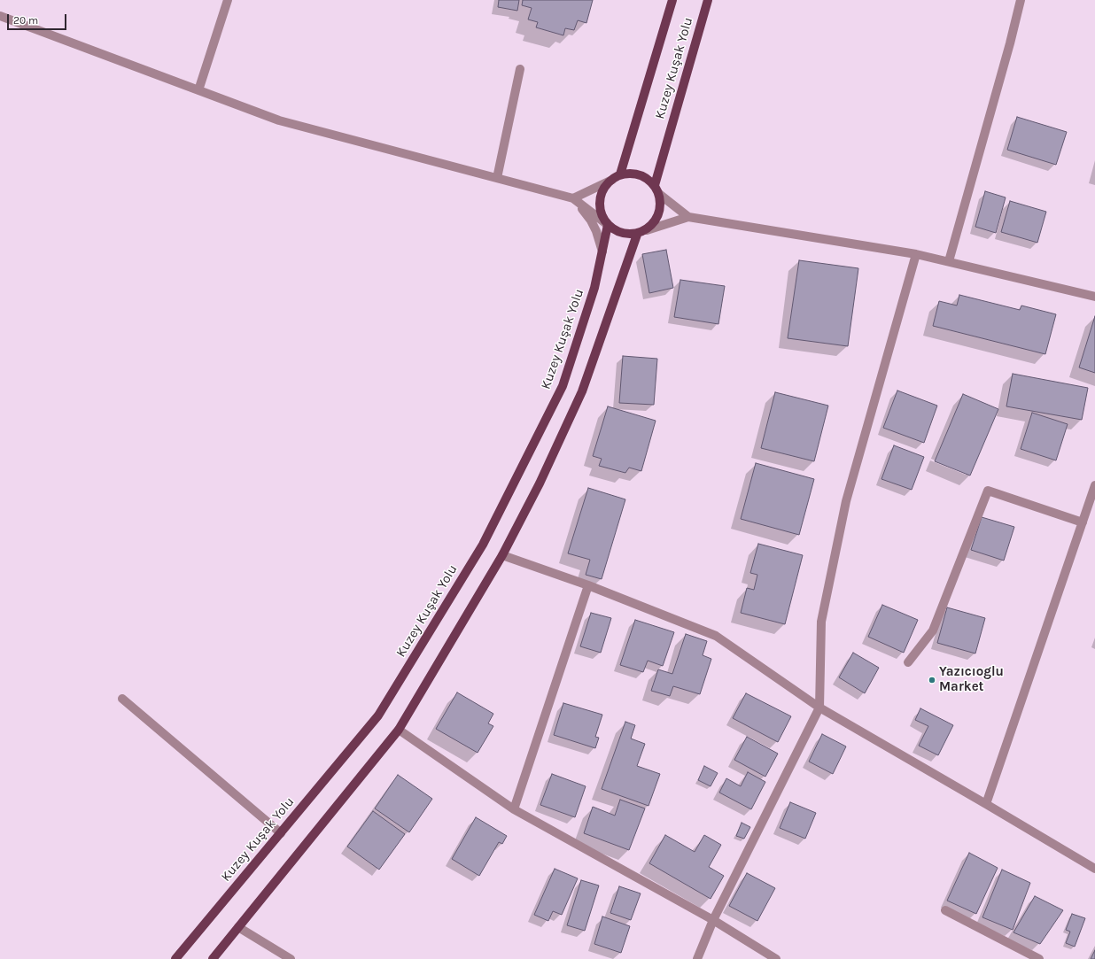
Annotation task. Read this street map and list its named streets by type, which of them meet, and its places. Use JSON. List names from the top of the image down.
{
  "streets": {
    "main road": ["Kuzey Kuşak Yolu"]
  },
  "places": ["Yazıcıoglu Market"],
  "scale_bar": "20 m"
}
